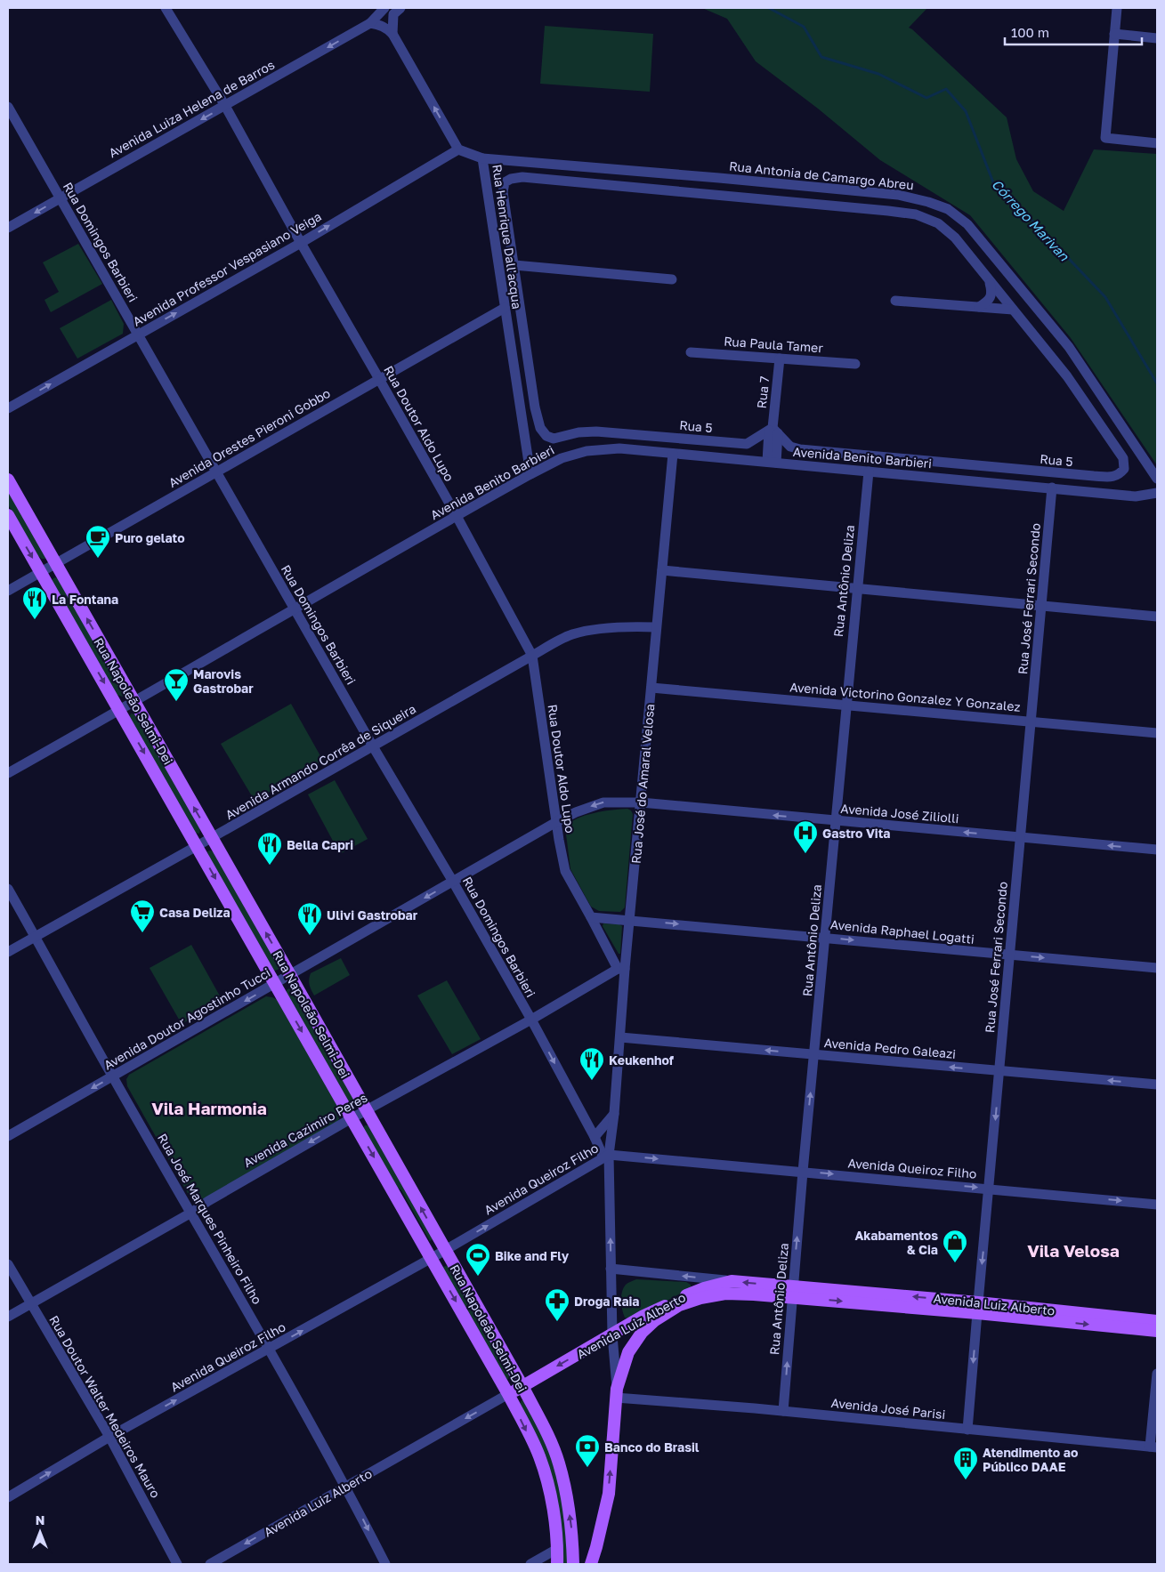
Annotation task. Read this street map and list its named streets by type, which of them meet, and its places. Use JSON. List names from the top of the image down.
{
  "streets": {
    "main road": ["Rua Napoleão Selmi-Dei", "Rua José do Amaral Velosa", "Avenida Luiz Alberto"],
    "street": [
      "Avenida Luiza Helena de Barros",
      "Rua Antonia de Camargo Abreu",
      "Rua Henrique Dall'acqua",
      "Rua Domingos Barbieri",
      "Avenida Professor Vespasiano Veiga",
      "Rua Paula Tamer",
      "Rua 7",
      "Rua Doutor Aldo Lupo",
      "Rua 5",
      "Avenida Orestes Pieroni Gobbo",
      "Avenida Benito Barbieri",
      "Rua Antônio Deliza",
      "Rua José Ferrari Secondo",
      "Avenida Victorino Gonzalez Y Gonzalez",
      "Avenida Armando Corrêa de Siqueira",
      "Avenida José Ziliolli",
      "Avenida Raphael Logatti",
      "Avenida Doutor Agostinho Tucci",
      "Avenida Pedro Galeazi",
      "Avenida Cazimiro Peres",
      "Avenida Queiroz Filho",
      "Rua José Marques Pinheiro Filho",
      "Rua Doutor Walter Medeiros Mauro",
      "Avenida José Parisi"
    ]
  },
  "crossings": [
    ["Avenida Luiza Helena de Barros", "Rua Domingos Barbieri"],
    ["Avenida Luiza Helena de Barros", "Rua Doutor Aldo Lupo"],
    ["Rua Antonia de Camargo Abreu", "Rua Henrique Dall'acqua"],
    ["Rua Henrique Dall'acqua", "Avenida Professor Vespasiano Veiga"],
    ["Rua Henrique Dall'acqua", "Avenida Orestes Pieroni Gobbo"],
    ["Rua Henrique Dall'acqua", "Avenida Benito Barbieri"],
    ["Rua Domingos Barbieri", "Avenida Professor Vespasiano Veiga"],
    ["Rua Domingos Barbieri", "Avenida Orestes Pieroni Gobbo"],
    ["Rua Domingos Barbieri", "Avenida Benito Barbieri"],
    ["Rua Domingos Barbieri", "Avenida Armando Corrêa de Siqueira"],
    ["Rua Domingos Barbieri", "Rua José do Amaral Velosa"],
    ["Rua Domingos Barbieri", "Avenida Doutor Agostinho Tucci"],
    ["Rua Domingos Barbieri", "Avenida Cazimiro Peres"],
    ["Rua Domingos Barbieri", "Avenida Queiroz Filho"],
    ["Avenida Professor Vespasiano Veiga", "Rua Doutor Aldo Lupo"],
    ["Rua Paula Tamer", "Rua 7"],
    ["Rua 7", "Rua 5"],
    ["Rua 7", "Avenida Benito Barbieri"],
    ["Rua Doutor Aldo Lupo", "Avenida Orestes Pieroni Gobbo"],
    ["Rua Doutor Aldo Lupo", "Avenida Benito Barbieri"],
    ["Rua Doutor Aldo Lupo", "Avenida Armando Corrêa de Siqueira"],
    ["Rua Doutor Aldo Lupo", "Rua José do Amaral Velosa"],
    ["Rua Doutor Aldo Lupo", "Avenida Raphael Logatti"],
    ["Rua Doutor Aldo Lupo", "Avenida Doutor Agostinho Tucci"],
    ["Rua Doutor Aldo Lupo", "Avenida Cazimiro Peres"],
    ["Avenida Orestes Pieroni Gobbo", "Rua Napoleão Selmi-Dei"],
    ["Avenida Benito Barbieri", "Rua Antônio Deliza"],
    ["Avenida Benito Barbieri", "Rua José Ferrari Secondo"],
    ["Avenida Benito Barbieri", "Rua Napoleão Selmi-Dei"],
    ["Avenida Benito Barbieri", "Rua José do Amaral Velosa"],
    ["Rua Antônio Deliza", "Avenida Victorino Gonzalez Y Gonzalez"],
    ["Rua Antônio Deliza", "Avenida José Ziliolli"],
    ["Rua Antônio Deliza", "Avenida Raphael Logatti"],
    ["Rua Antônio Deliza", "Avenida Pedro Galeazi"],
    ["Rua Antônio Deliza", "Avenida Queiroz Filho"],
    ["Rua Antônio Deliza", "Avenida Luiz Alberto"],
    ["Rua Antônio Deliza", "Avenida José Parisi"],
    ["Rua José Ferrari Secondo", "Avenida Victorino Gonzalez Y Gonzalez"],
    ["Rua José Ferrari Secondo", "Avenida José Ziliolli"],
    ["Rua José Ferrari Secondo", "Avenida Raphael Logatti"],
    ["Rua José Ferrari Secondo", "Avenida Pedro Galeazi"],
    ["Rua José Ferrari Secondo", "Avenida Queiroz Filho"],
    ["Rua José Ferrari Secondo", "Avenida Luiz Alberto"],
    ["Rua José Ferrari Secondo", "Avenida José Parisi"],
    ["Avenida Victorino Gonzalez Y Gonzalez", "Rua José do Amaral Velosa"],
    ["Rua Napoleão Selmi-Dei", "Avenida Armando Corrêa de Siqueira"],
    ["Rua Napoleão Selmi-Dei", "Avenida Doutor Agostinho Tucci"],
    ["Rua Napoleão Selmi-Dei", "Avenida Cazimiro Peres"],
    ["Rua Napoleão Selmi-Dei", "Avenida Queiroz Filho"],
    ["Rua Napoleão Selmi-Dei", "Avenida Luiz Alberto"],
    ["Avenida Armando Corrêa de Siqueira", "Rua José do Amaral Velosa"],
    ["Avenida Armando Corrêa de Siqueira", "Rua José Marques Pinheiro Filho"],
    ["Rua José do Amaral Velosa", "Avenida José Ziliolli"],
    ["Rua José do Amaral Velosa", "Avenida Raphael Logatti"],
    ["Rua José do Amaral Velosa", "Avenida Doutor Agostinho Tucci"],
    ["Rua José do Amaral Velosa", "Avenida Pedro Galeazi"],
    ["Rua José do Amaral Velosa", "Avenida Cazimiro Peres"],
    ["Rua José do Amaral Velosa", "Avenida Queiroz Filho"],
    ["Rua José do Amaral Velosa", "Avenida Luiz Alberto"],
    ["Rua José do Amaral Velosa", "Avenida José Parisi"],
    ["Avenida José Ziliolli", "Avenida Doutor Agostinho Tucci"],
    ["Avenida Doutor Agostinho Tucci", "Rua José Marques Pinheiro Filho"],
    ["Avenida Cazimiro Peres", "Rua José Marques Pinheiro Filho"],
    ["Avenida Cazimiro Peres", "Rua Doutor Walter Medeiros Mauro"],
    ["Avenida Queiroz Filho", "Rua José Marques Pinheiro Filho"],
    ["Avenida Queiroz Filho", "Rua Doutor Walter Medeiros Mauro"],
    ["Rua José Marques Pinheiro Filho", "Avenida Luiz Alberto"]
  ],
  "one_way": [
    "Avenida Luiza Helena de Barros",
    "Avenida Professor Vespasiano Veiga",
    "Rua Antônio Deliza",
    "Rua José Ferrari Secondo",
    "Avenida José Ziliolli",
    "Avenida Raphael Logatti",
    "Avenida Doutor Agostinho Tucci",
    "Avenida Pedro Galeazi",
    "Avenida Queiroz Filho"
  ],
  "districts": ["Vila Harmonia", "Vila Velosa"],
  "water": ["Córrego Marivan"],
  "places": {
    "cafe": ["Puro gelato"],
    "restaurant": [
      "La Fontana",
      "Bella Capri",
      "Ulivi Gastrobar",
      "Keukenhof"
    ],
    "bar": ["Marovis Gastrobar"],
    "hospital": ["Gastro Vita"],
    "supermarket": ["Casa Deliza"],
    "shop": ["Akabamentos & Cia"],
    "sports": ["Bike and Fly"],
    "pharmacy": ["Droga Raia"],
    "bank": ["Banco do Brasil"],
    "building": ["Atendimento ao Público DAAE"]
  },
  "scale_bar": "100 m",
  "north": "top"
}
